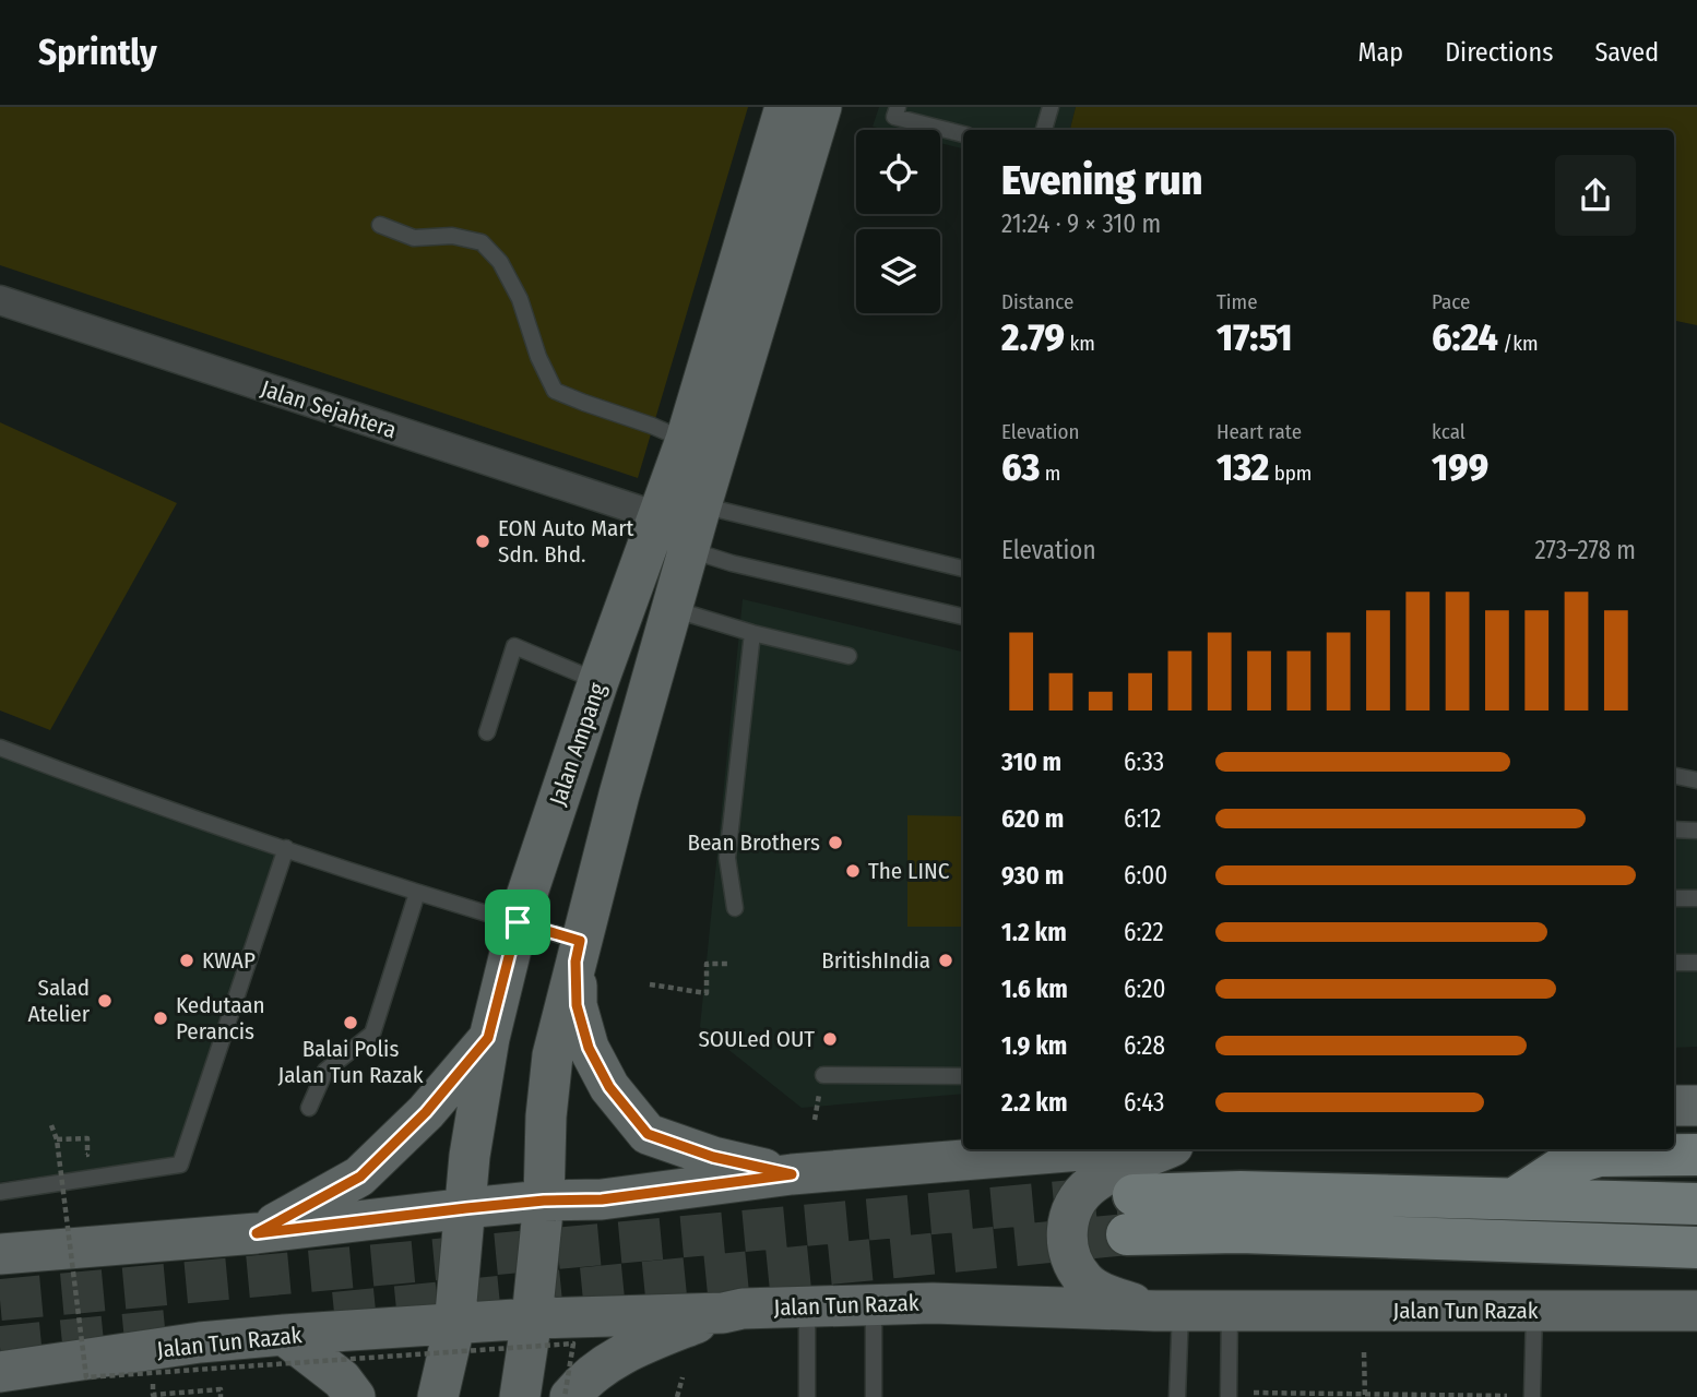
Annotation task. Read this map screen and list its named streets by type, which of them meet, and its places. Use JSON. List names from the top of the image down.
{
  "streets": {
    "main road": ["Jalan Ampang", "Jalan Tun Razak"],
    "street": ["Jalan Sejahtera"]
  },
  "crossings": [
    ["Jalan Sejahtera", "Jalan Ampang"],
    ["Jalan Ampang", "Jalan Tun Razak"]
  ],
  "places": [
    "EON Auto Mart Sdn. Bhd.",
    "Bean Brothers",
    "The LINC",
    "KWAP",
    "BritishIndia",
    "Salad Atelier",
    "Kedutaan Perancis",
    "Balai Polis Jalan Tun Razak",
    "SOULed OUT"
  ],
  "page": {
    "header": "Sprintly",
    "nav": ["Map", "Directions", "Saved"],
    "heading": ["Evening run", "21:24 · 9 × 310 m"],
    "stats": [
      ["Distance", "2.79 km"],
      ["Time", "17:51"],
      ["Pace", "6:24 /km"],
      ["Elevation", "63 m"],
      ["Heart rate", "132 bpm"],
      ["kcal", "199"]
    ],
    "chart": ["Elevation", "273–278 m"],
    "list": [
      {
        "name": "310 m",
        "note": "6:33"
      },
      {
        "name": "620 m",
        "note": "6:12"
      },
      {
        "name": "930 m",
        "note": "6:00"
      },
      {
        "name": "1.2 km",
        "note": "6:22"
      },
      {
        "name": "1.6 km",
        "note": "6:20"
      },
      {
        "name": "1.9 km",
        "note": "6:28"
      },
      {
        "name": "2.2 km",
        "note": "6:43"
      }
    ]
  }
}
